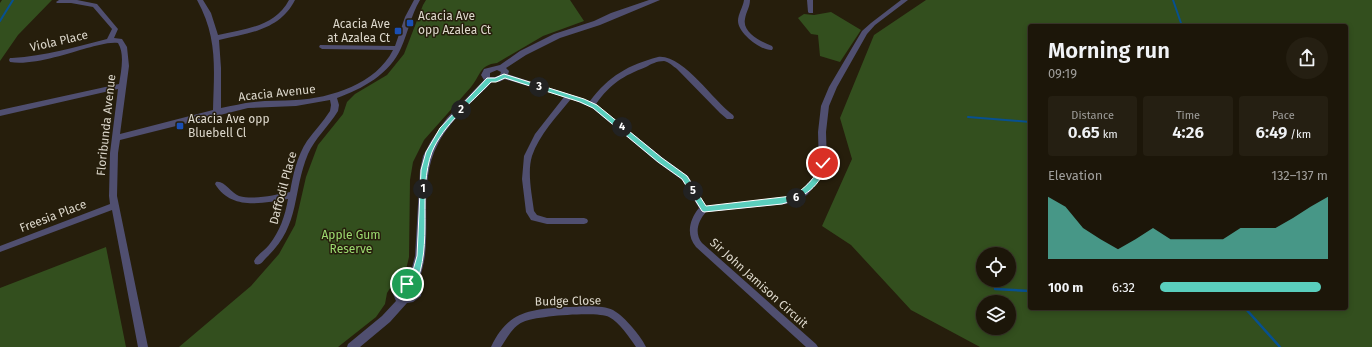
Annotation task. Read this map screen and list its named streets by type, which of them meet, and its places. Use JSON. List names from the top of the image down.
{
  "streets": {
    "street": [
      "Viola Place",
      "Acacia Avenue",
      "Floribunda Avenue",
      "Daffodil Place",
      "Freesia Place",
      "Sir John Jamison Circuit",
      "Budge Close"
    ]
  },
  "crossings": [
    ["Viola Place", "Floribunda Avenue"],
    ["Acacia Avenue", "Floribunda Avenue"],
    ["Acacia Avenue", "Daffodil Place"],
    ["Floribunda Avenue", "Freesia Place"]
  ],
  "parks": ["Apple Gum Reserve"],
  "places": {
    "transit": ["Acacia Ave opp Azalea Ct", "Acacia Ave at Azalea Ct", "Acacia Ave opp Bluebell Cl"]
  },
  "page": {
    "heading": ["Morning run", "09:19"],
    "pins": [
      "3",
      "2",
      "4",
      "1",
      "5",
      "6"
    ],
    "stats": [
      ["Distance", "0.65 km"],
      ["Time", "4:26"],
      ["Pace", "6:49 /km"]
    ],
    "chart": ["Elevation", "132–137 m"],
    "list": [
      {
        "name": "100 m",
        "note": "6:32"
      }
    ]
  }
}
